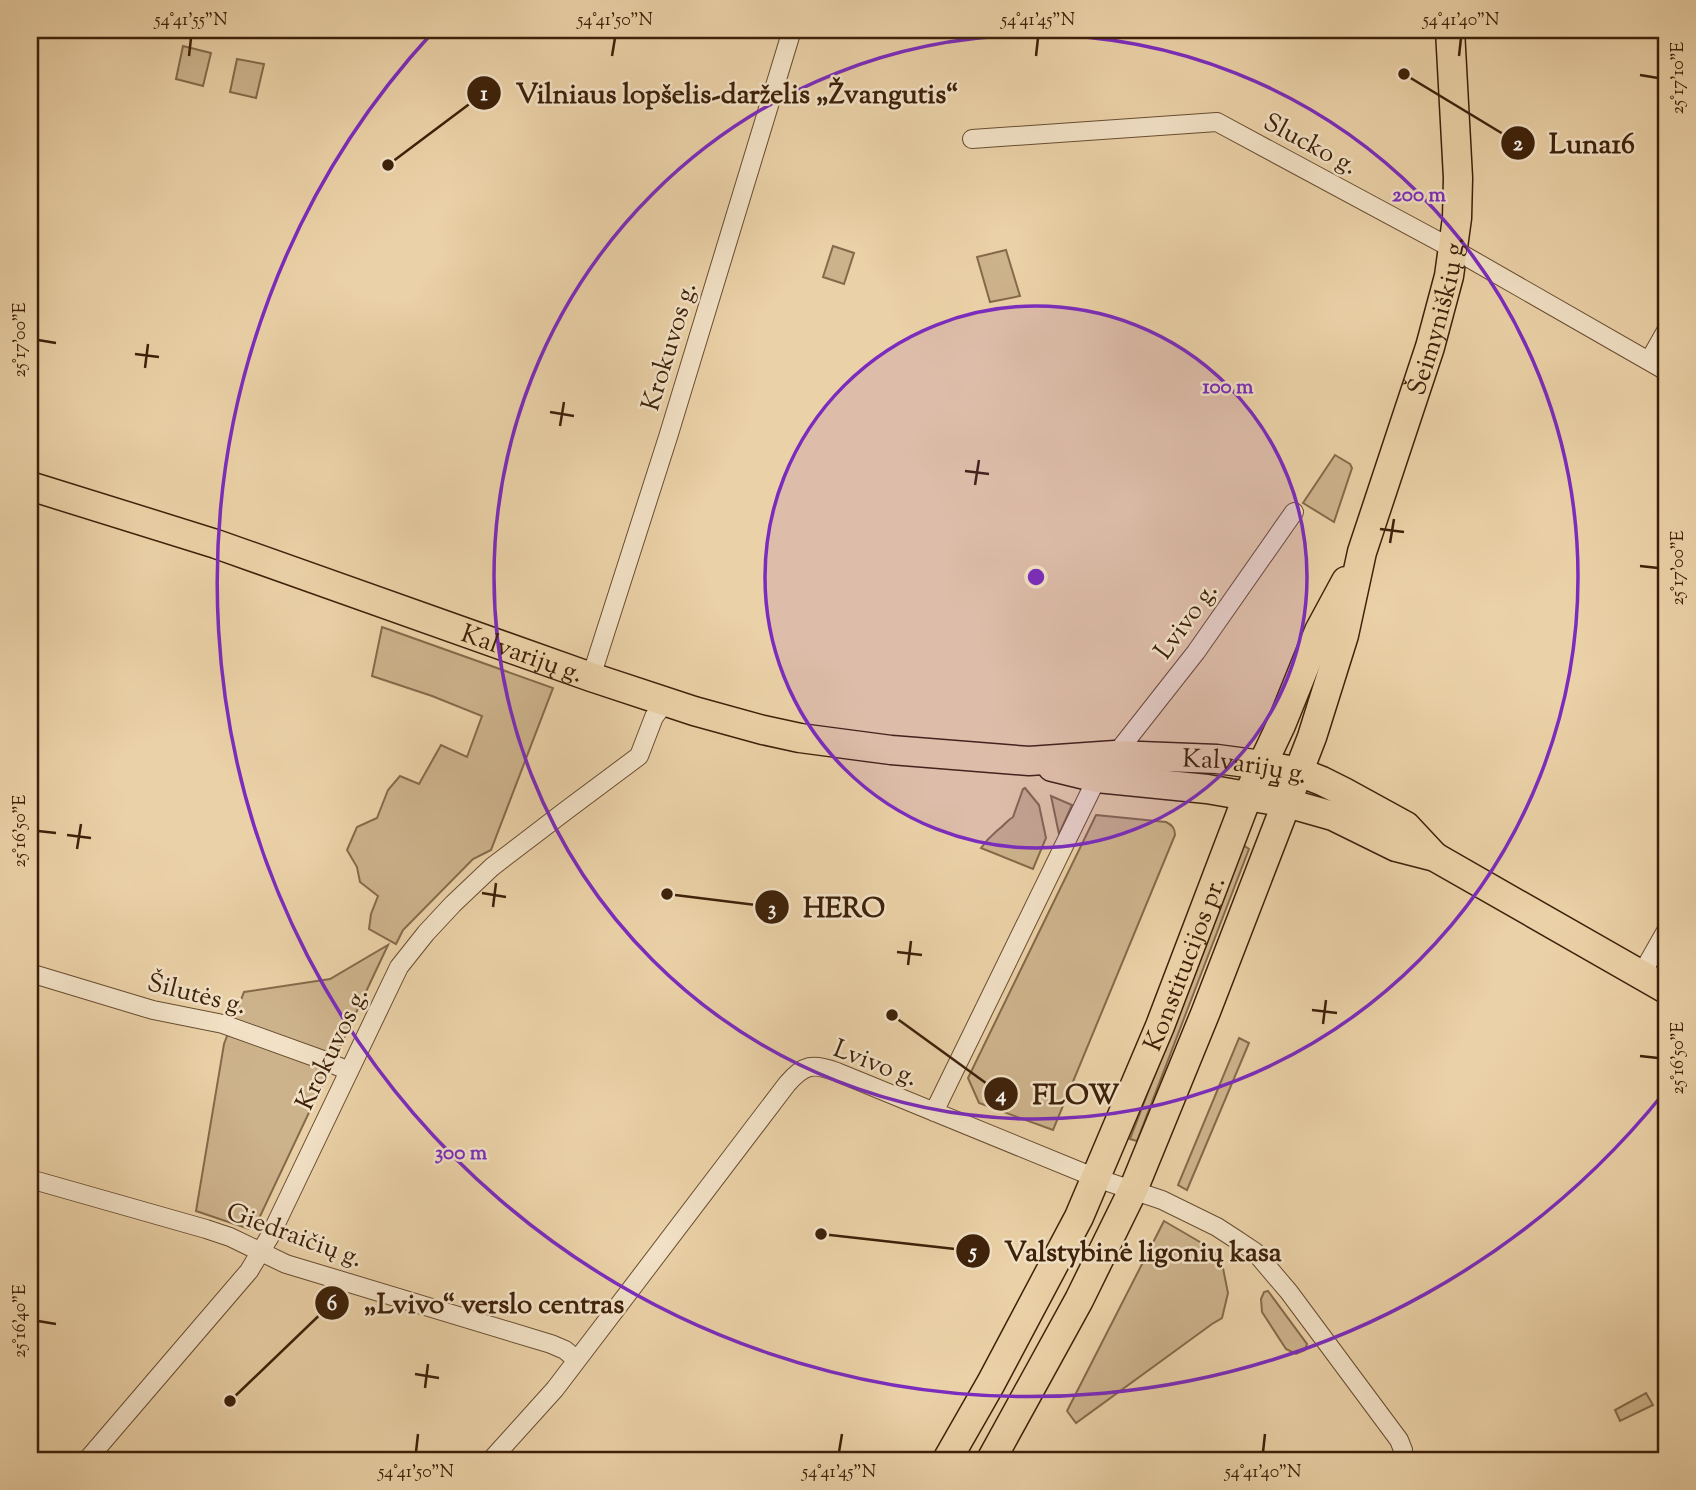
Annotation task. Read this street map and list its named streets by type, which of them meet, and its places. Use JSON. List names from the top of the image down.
{
  "streets": {
    "main road": ["Šeimyniškių g.", "Kalvarijų g.", "Konstitucijos pr."],
    "street": [
      "Slucko g.",
      "Krokuvos g.",
      "Lvivo g.",
      "Šilutės g.",
      "Giedraičių g."
    ]
  },
  "crossings": [
    ["Slucko g.", "Šeimyniškių g."],
    ["Šeimyniškių g.", "Kalvarijų g."],
    ["Šeimyniškių g.", "Konstitucijos pr."],
    ["Krokuvos g.", "Kalvarijų g."],
    ["Krokuvos g.", "Šilutės g."],
    ["Krokuvos g.", "Giedraičių g."],
    ["Lvivo g.", "Kalvarijų g."],
    ["Lvivo g.", "Giedraičių g."],
    ["Kalvarijų g.", "Konstitucijos pr."]
  ],
  "places": [
    "Luna16",
    "Vilniaus lopšelis-darželis „Žvangutis“",
    "HERO",
    "FLOW",
    "Valstybinė ligonių kasa",
    "„Lvivo“ verslo centras"
  ],
  "coordinates": [
    "54°41'55\"N",
    "54°41'50\"N",
    "54°41'45\"N",
    "54°41'40\"N",
    "25°17'10\"E",
    "25°17'00\"E",
    "25°16'50\"E",
    "25°16'40\"E"
  ],
  "rings": ["200 m", "100 m", "300 m"]
}
